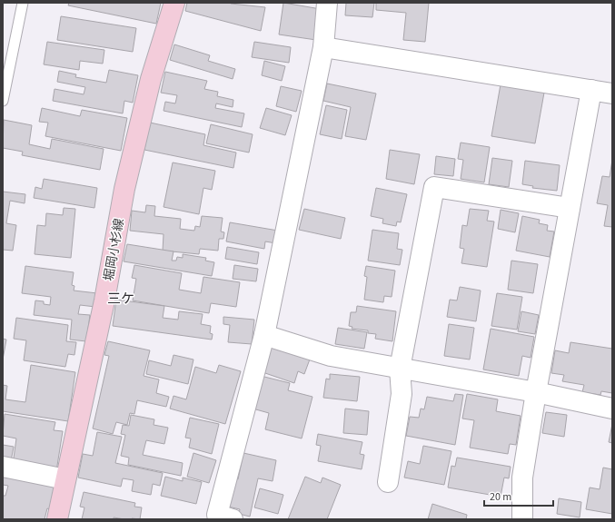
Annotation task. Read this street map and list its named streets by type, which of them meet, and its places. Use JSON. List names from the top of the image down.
{
  "streets": {
    "main road": ["堀岡小杉線"]
  },
  "districts": ["三ケ"],
  "scale_bar": "20 m"
}
